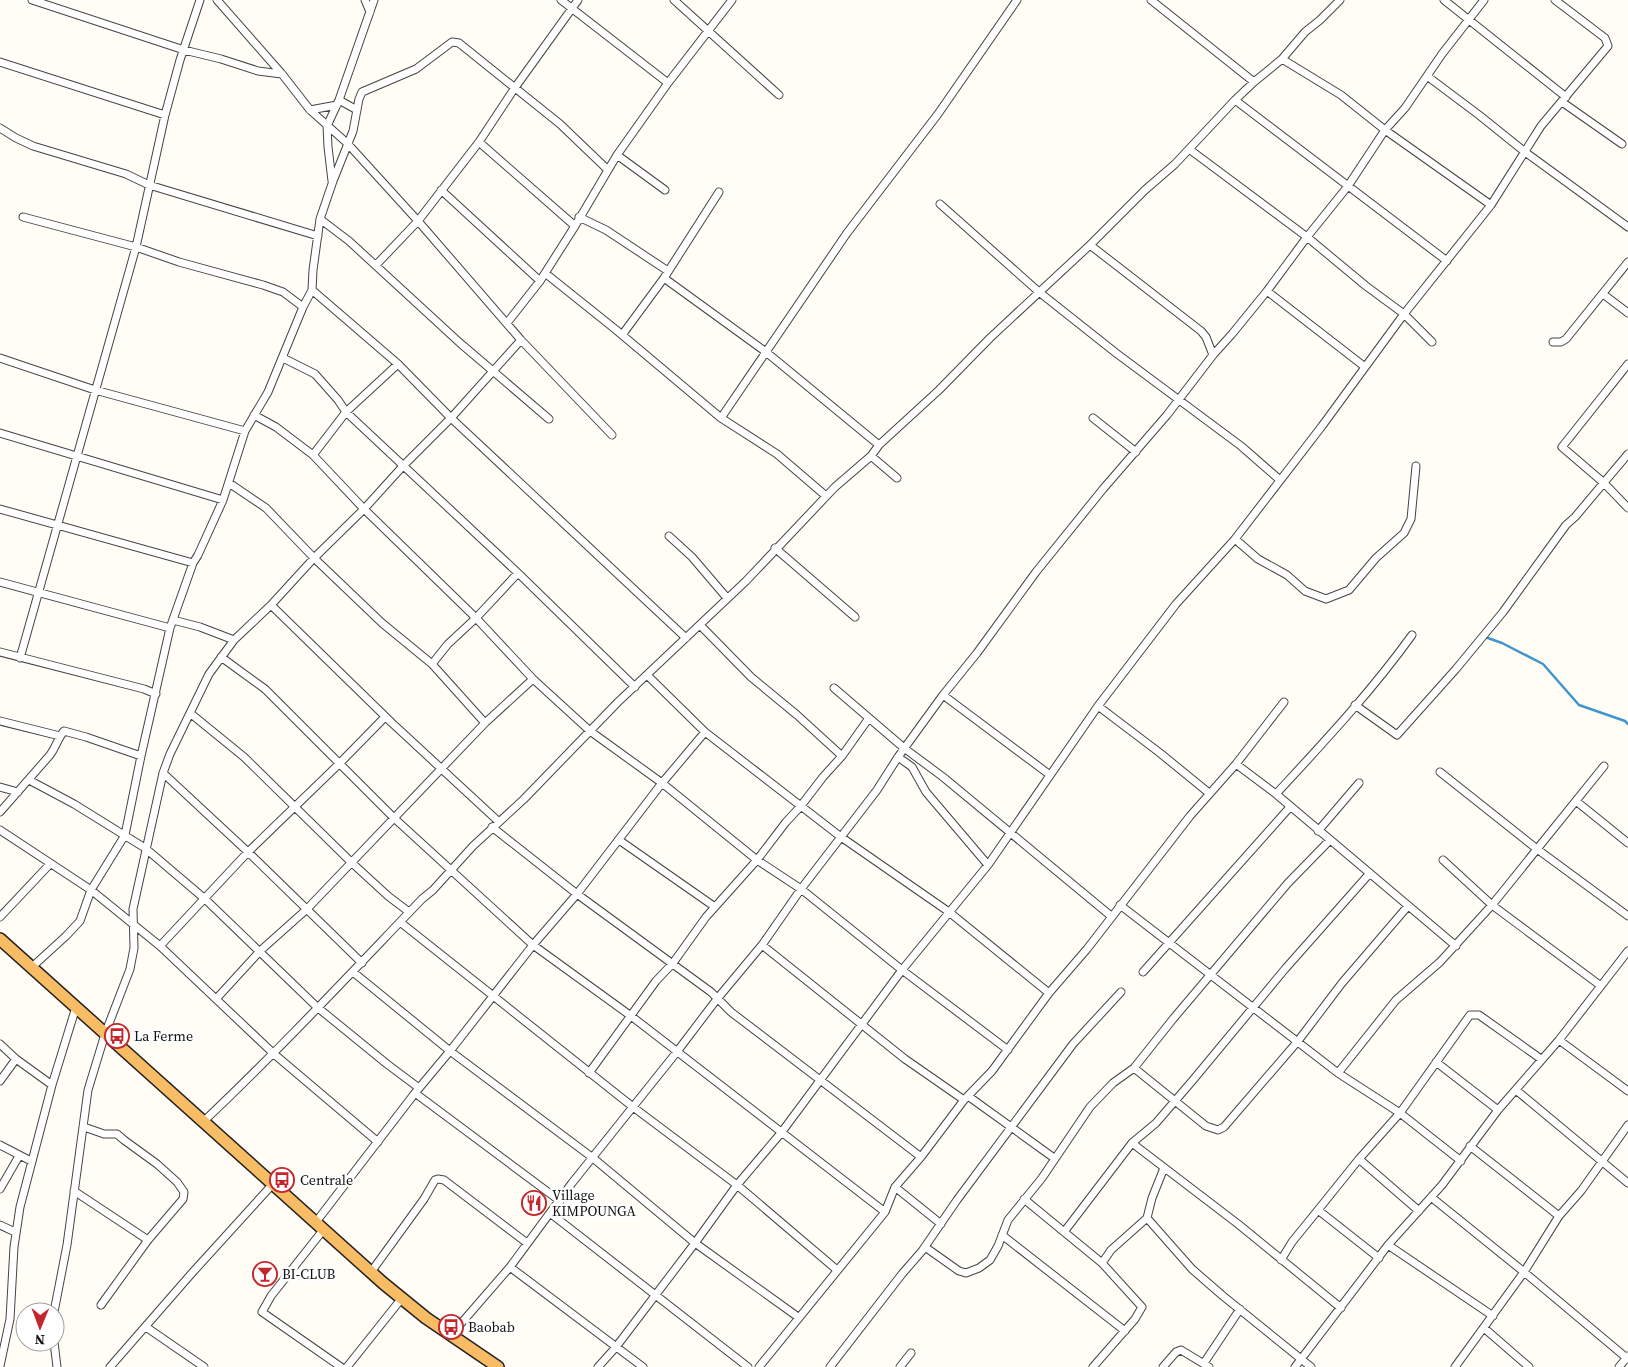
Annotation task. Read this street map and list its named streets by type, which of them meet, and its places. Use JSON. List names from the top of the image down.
{
  "places": {
    "bus stop": ["La Ferme", "Centrale", "Baobab"],
    "restaurant": ["Village KIMPOUNGA"],
    "bar": ["BI-CLUB"]
  },
  "north": "bottom"
}
